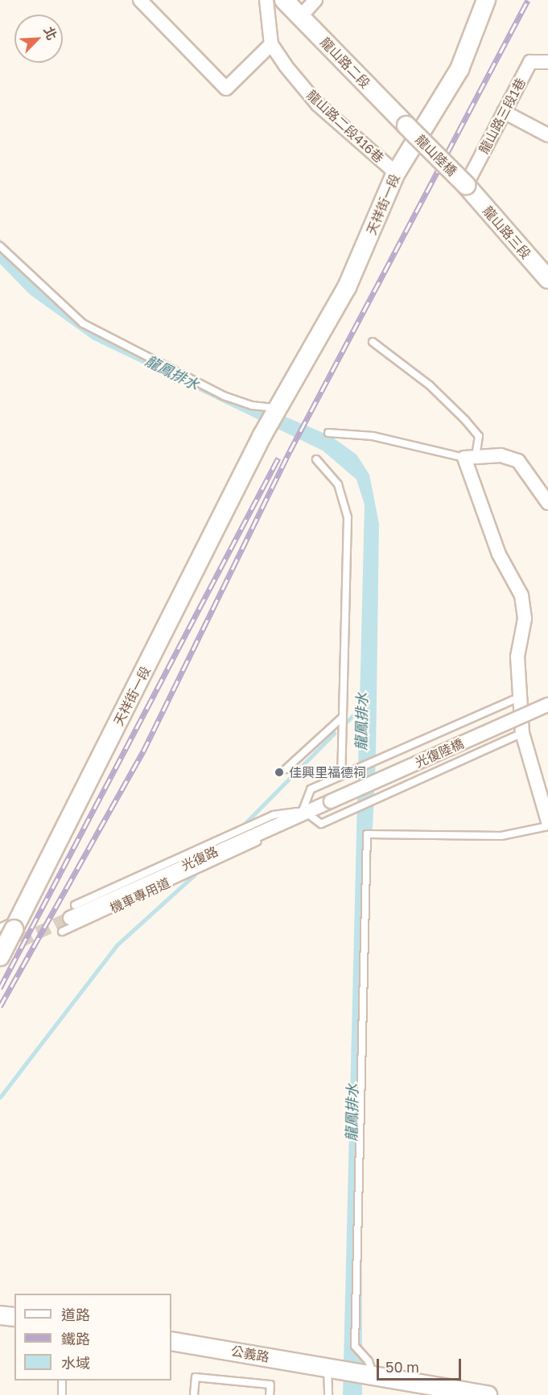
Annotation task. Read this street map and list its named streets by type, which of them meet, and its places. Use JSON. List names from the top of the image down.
{
  "streets": {
    "street": [
      "龍山路二段",
      "龍山路三段1巷",
      "龍山路二段416巷",
      "龍山陸橋",
      "天祥街一段",
      "龍山路三段",
      "光復陸橋",
      "光復路",
      "公義路"
    ],
    "lane": ["機車專用道"]
  },
  "crossings": [
    ["龍山路二段", "龍山陸橋"],
    ["龍山路三段1巷", "龍山陸橋"],
    ["龍山路三段1巷", "龍山路三段"],
    ["龍山路二段416巷", "天祥街一段"],
    ["龍山陸橋", "龍山路三段"],
    ["光復陸橋", "光復路"],
    ["光復路", "機車專用道"]
  ],
  "water": ["龍鳳排水"],
  "places": ["佳興里福德祠"],
  "legend": ["道路", "鐵路", "水域"],
  "scale_bar": "50 m",
  "north": "top right"
}
